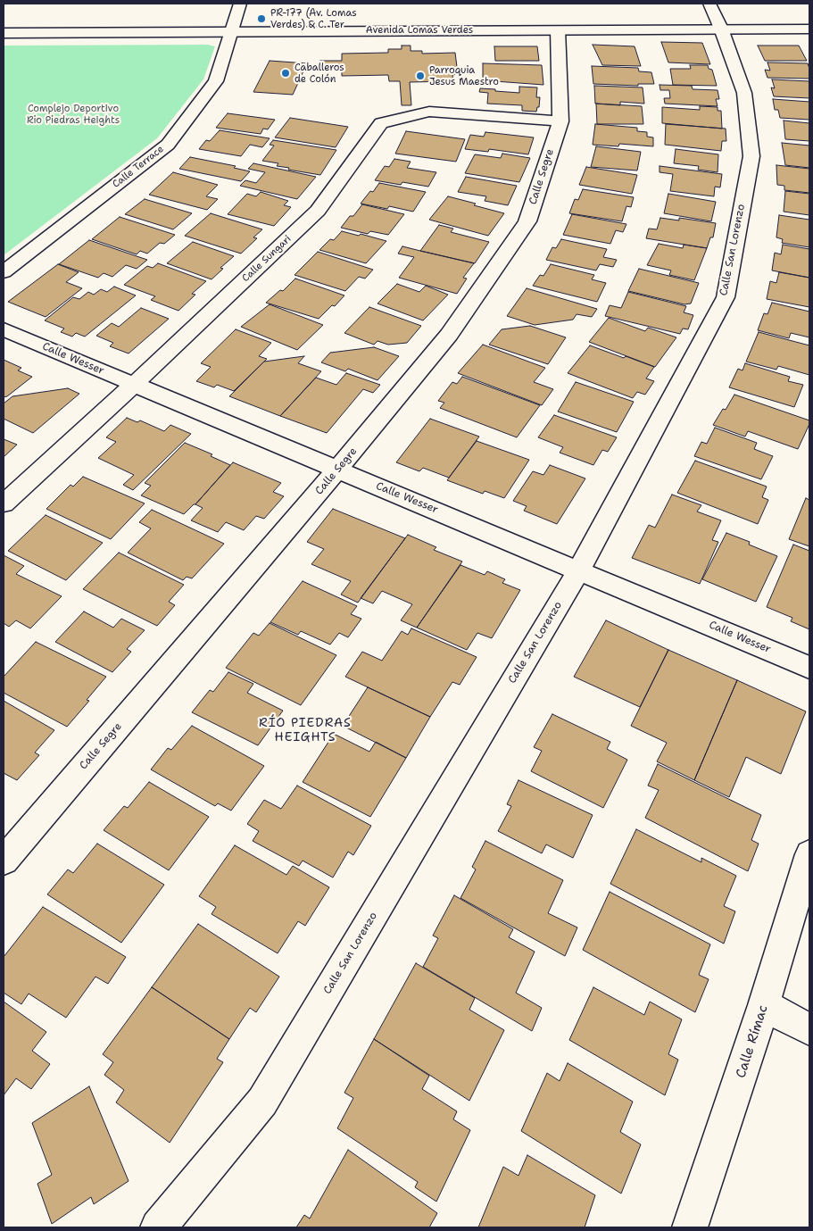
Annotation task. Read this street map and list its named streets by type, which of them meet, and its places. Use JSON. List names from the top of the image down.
{
  "streets": {
    "street": [
      "Avenida Lomas Verdes",
      "Calle Terrace",
      "Calle Segre",
      "Calle San Lorenzo",
      "Calle Sungari",
      "Calle Wesser",
      "Calle Rímac"
    ]
  },
  "crossings": [
    ["Avenida Lomas Verdes", "Calle Terrace"],
    ["Avenida Lomas Verdes", "Calle Segre"],
    ["Avenida Lomas Verdes", "Calle San Lorenzo"],
    ["Calle Segre", "Calle Sungari"],
    ["Calle Segre", "Calle Wesser"],
    ["Calle San Lorenzo", "Calle Wesser"],
    ["Calle Sungari", "Calle Wesser"]
  ],
  "districts": ["RÍO PIEDRAS HEIGHTS"],
  "parks": ["Complejo Deportivo Rio Piedras Heights"],
  "places": ["PR-177 (Av. Lomas Verdes) & C. Ter", "Caballeros de Colón", "Parroquia Jesus Maestro"]
}
